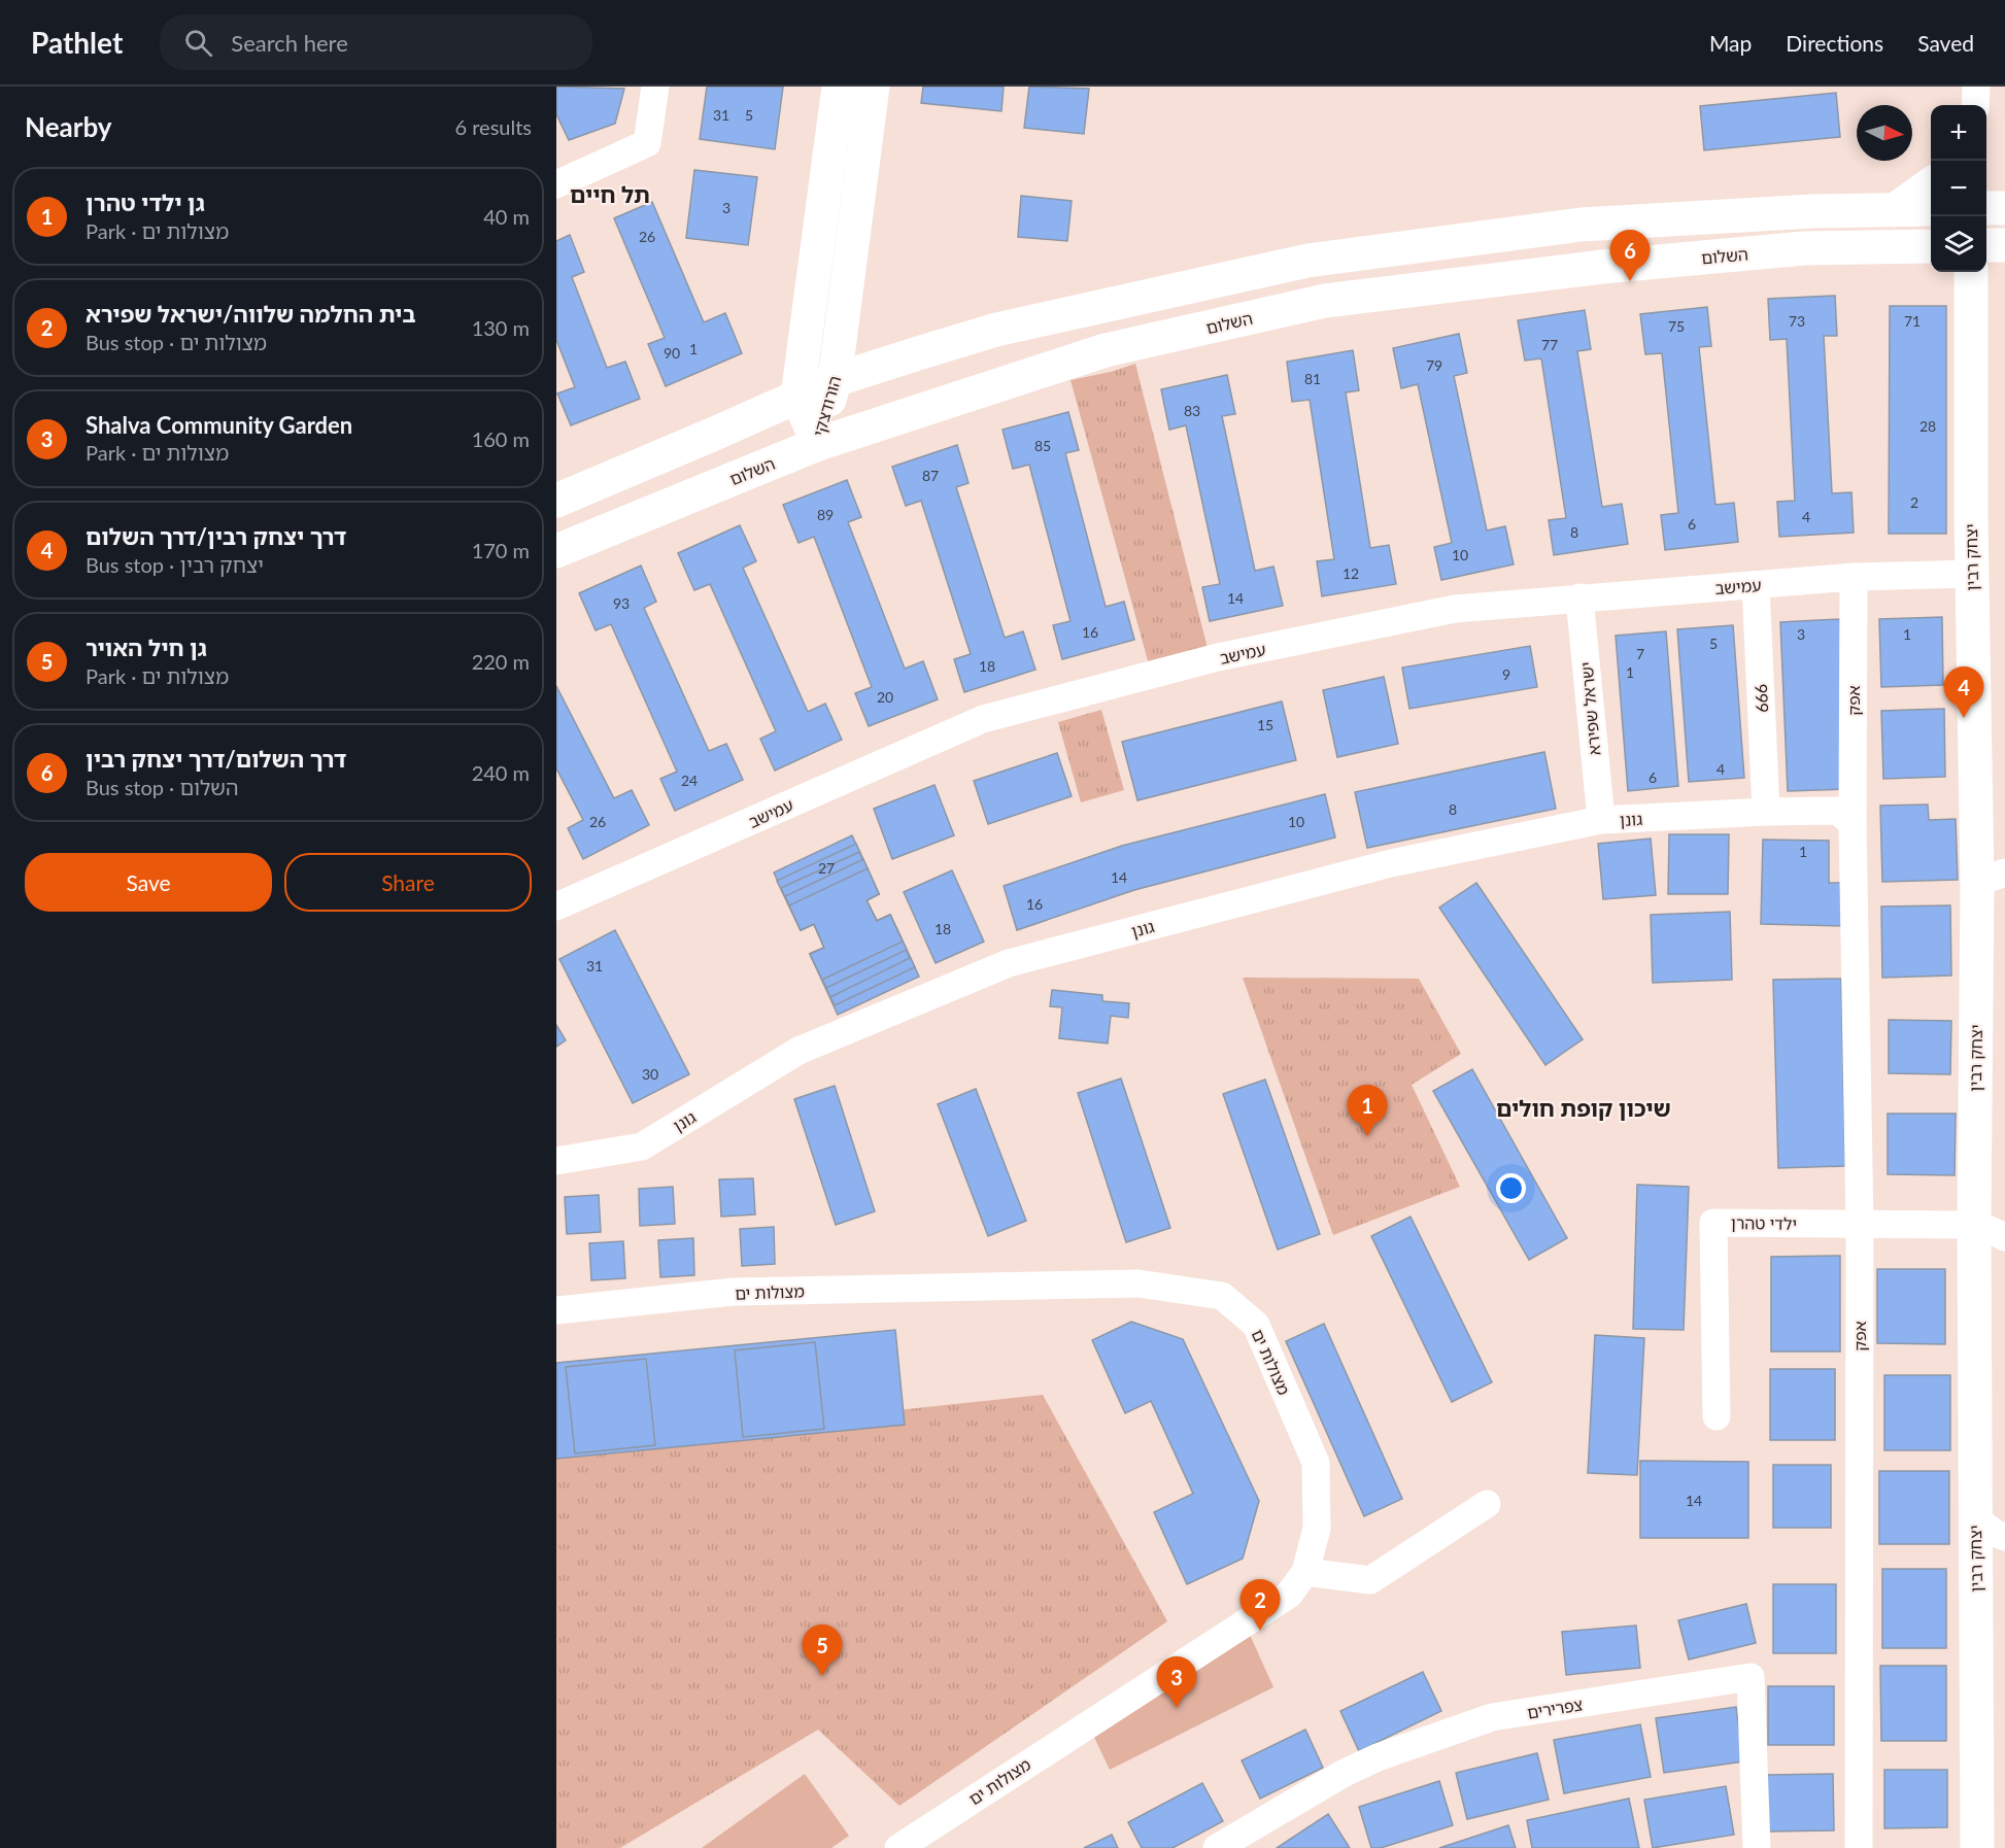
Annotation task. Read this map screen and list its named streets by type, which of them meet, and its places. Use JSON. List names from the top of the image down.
{
  "streets": {
    "main road": ["השלום", "הורודצקי", "יצחק רבין"],
    "street": [
      "עמישב",
      "666",
      "אפק",
      "ישראל שפירא",
      "גונן",
      "ילדי טהרן",
      "מצולות ים",
      "צפרירים"
    ]
  },
  "crossings": [
    ["השלום", "הורודצקי"],
    ["יצחק רבין", "עמישב"],
    ["יצחק רבין", "ילדי טהרן"],
    ["עמישב", "666"],
    ["עמישב", "אפק"],
    ["עמישב", "ישראל שפירא"],
    ["666", "גונן"],
    ["אפק", "ילדי טהרן"],
    ["ישראל שפירא", "גונן"]
  ],
  "districts": ["תל חיים", "שיכון קופת חולים"],
  "house_numbers": [
    "31",
    "5",
    "3",
    "26",
    "73",
    "71",
    "75",
    "77",
    "1",
    "90",
    "79",
    "81",
    "83",
    "28",
    "85",
    "87",
    "2",
    "89",
    "4",
    "6",
    "8",
    "10",
    "12",
    "14",
    "93",
    "16",
    "3",
    "1",
    "5",
    "7",
    "18",
    "1",
    "9",
    "20",
    "15",
    "4",
    "6",
    "24",
    "8",
    "26",
    "10",
    "1",
    "27",
    "14",
    "16",
    "18",
    "31",
    "30",
    "14"
  ],
  "north": "right",
  "page": {
    "header": "Pathlet",
    "search": "Search here",
    "nav": ["Map", "Directions", "Saved"],
    "heading": ["Nearby", "6 results"],
    "map_buttons": ["+", "−"],
    "list": [
      {
        "mark": "1",
        "name": "גן ילדי טהרן",
        "note": "Park · מצולות ים",
        "value": "40 m"
      },
      {
        "mark": "2",
        "name": "בית החלמה שלווה/ישראל שפירא",
        "note": "Bus stop · מצולות ים",
        "value": "130 m"
      },
      {
        "mark": "3",
        "name": "Shalva Community Garden",
        "note": "Park · מצולות ים",
        "value": "160 m"
      },
      {
        "mark": "4",
        "name": "דרך יצחק רבין/דרך השלום",
        "note": "Bus stop · יצחק רבין",
        "value": "170 m"
      },
      {
        "mark": "5",
        "name": "גן חיל האויר",
        "note": "Park · מצולות ים",
        "value": "220 m"
      },
      {
        "mark": "6",
        "name": "דרך השלום/דרך יצחק רבין",
        "note": "Bus stop · השלום",
        "value": "240 m"
      }
    ],
    "pins": [
      "6",
      "4",
      "1",
      "2",
      "5",
      "3"
    ],
    "buttons": ["Save", "Share"]
  }
}
